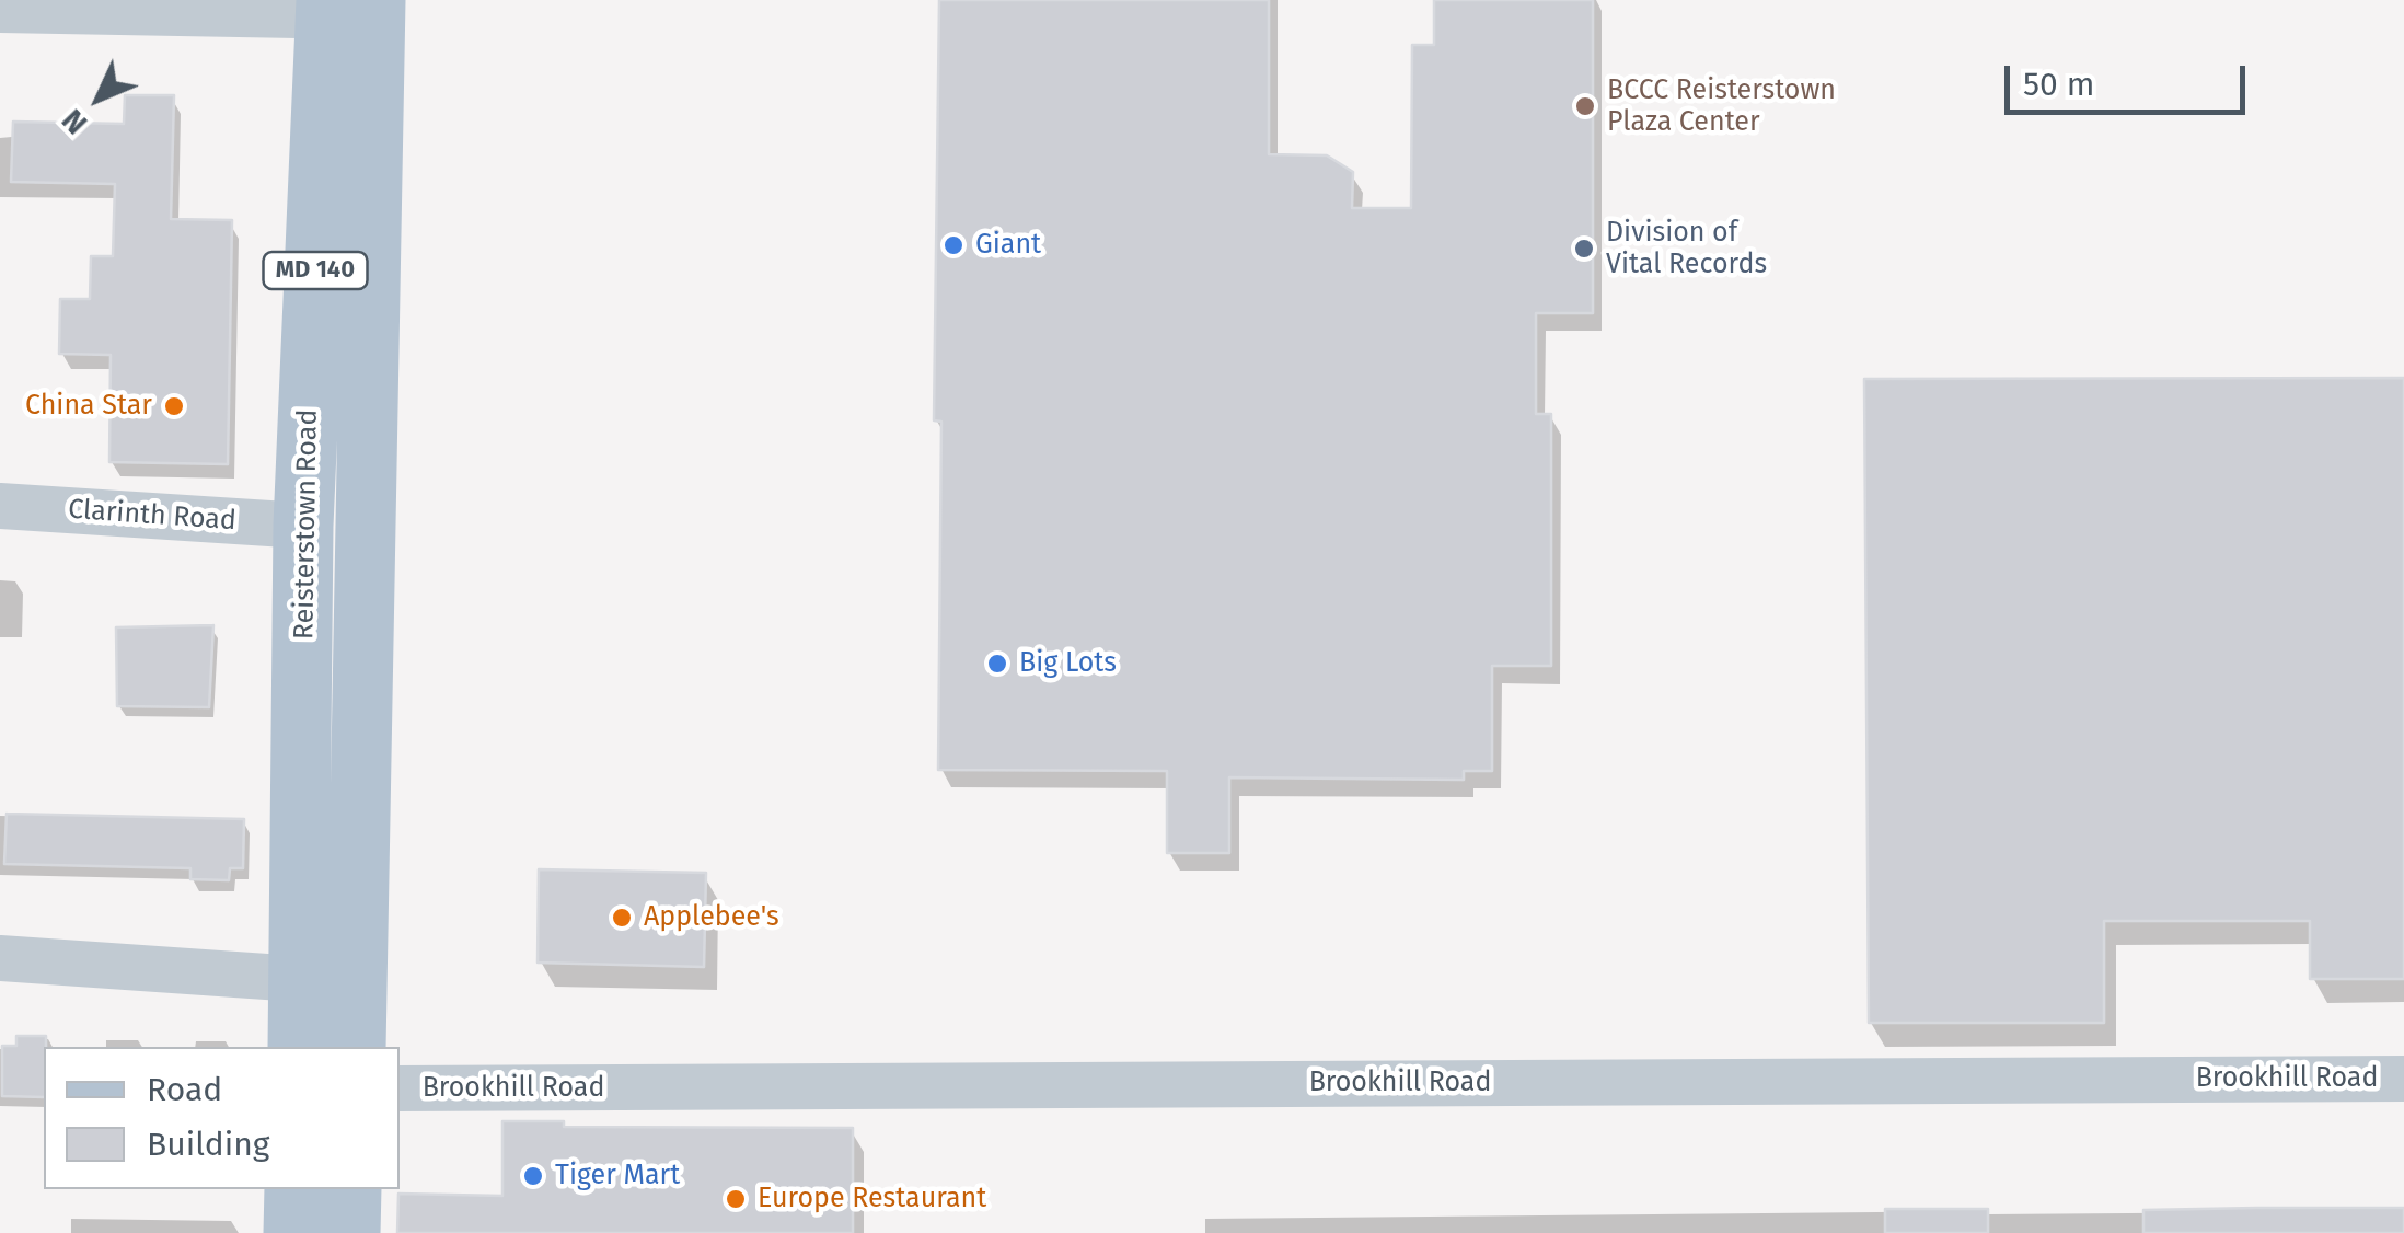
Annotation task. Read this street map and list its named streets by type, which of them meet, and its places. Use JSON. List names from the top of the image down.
{
  "streets": {
    "main road": ["MD 140", "Reisterstown Road"],
    "street": ["Clarinth Road", "Brookhill Road"]
  },
  "crossings": [
    ["Clarinth Road", "Reisterstown Road"]
  ],
  "places": [
    "BCCC Reisterstown Plaza Center",
    "Giant",
    "Division of Vital Records",
    "China Star",
    "Big Lots",
    "Applebee's",
    "Tiger Mart",
    "Europe Restaurant"
  ],
  "legend": ["Road", "Building"],
  "scale_bar": "50 m",
  "north": "bottom left"
}
